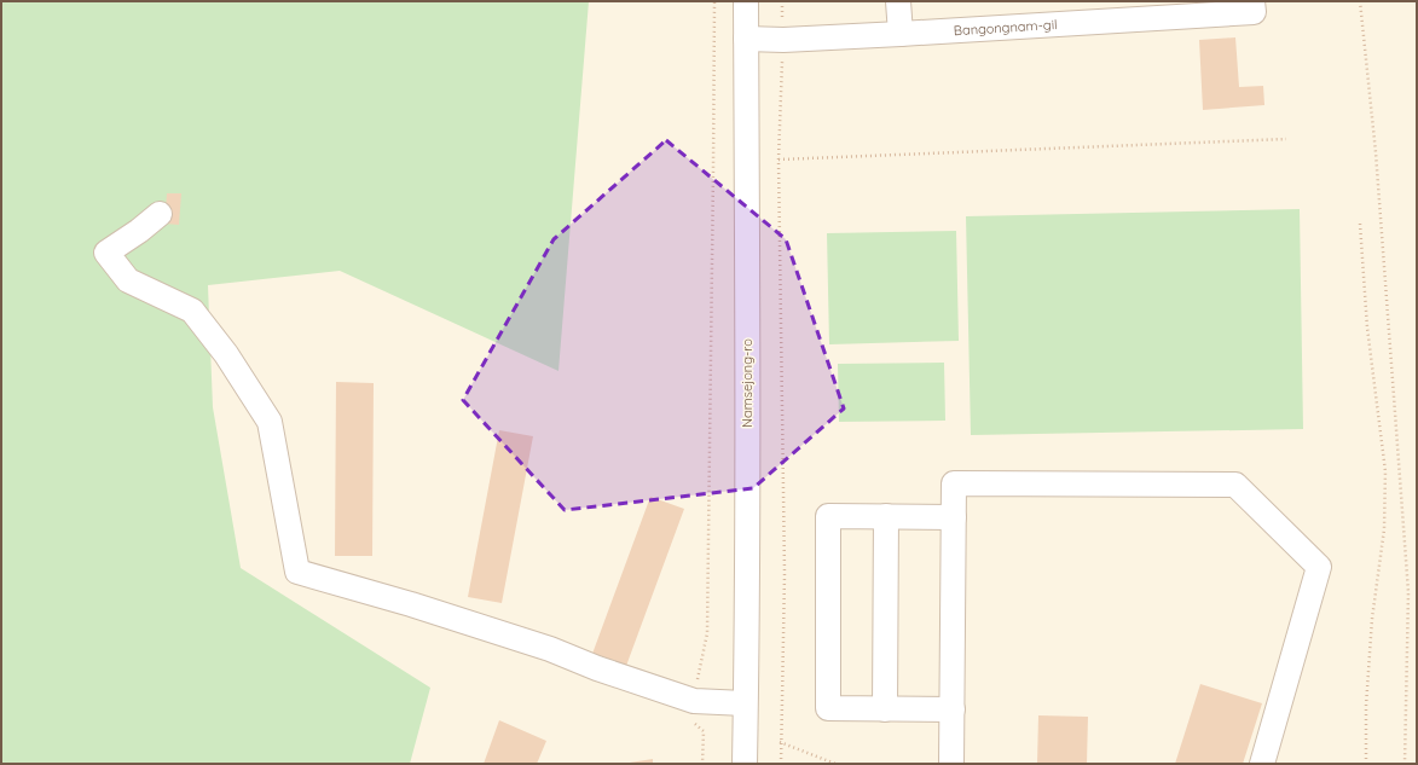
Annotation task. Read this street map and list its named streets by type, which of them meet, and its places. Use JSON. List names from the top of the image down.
{
  "streets": {
    "street": ["Bangongnam-gil", "Namsejong-ro"]
  },
  "crossings": [
    ["Bangongnam-gil", "Namsejong-ro"]
  ]
}
